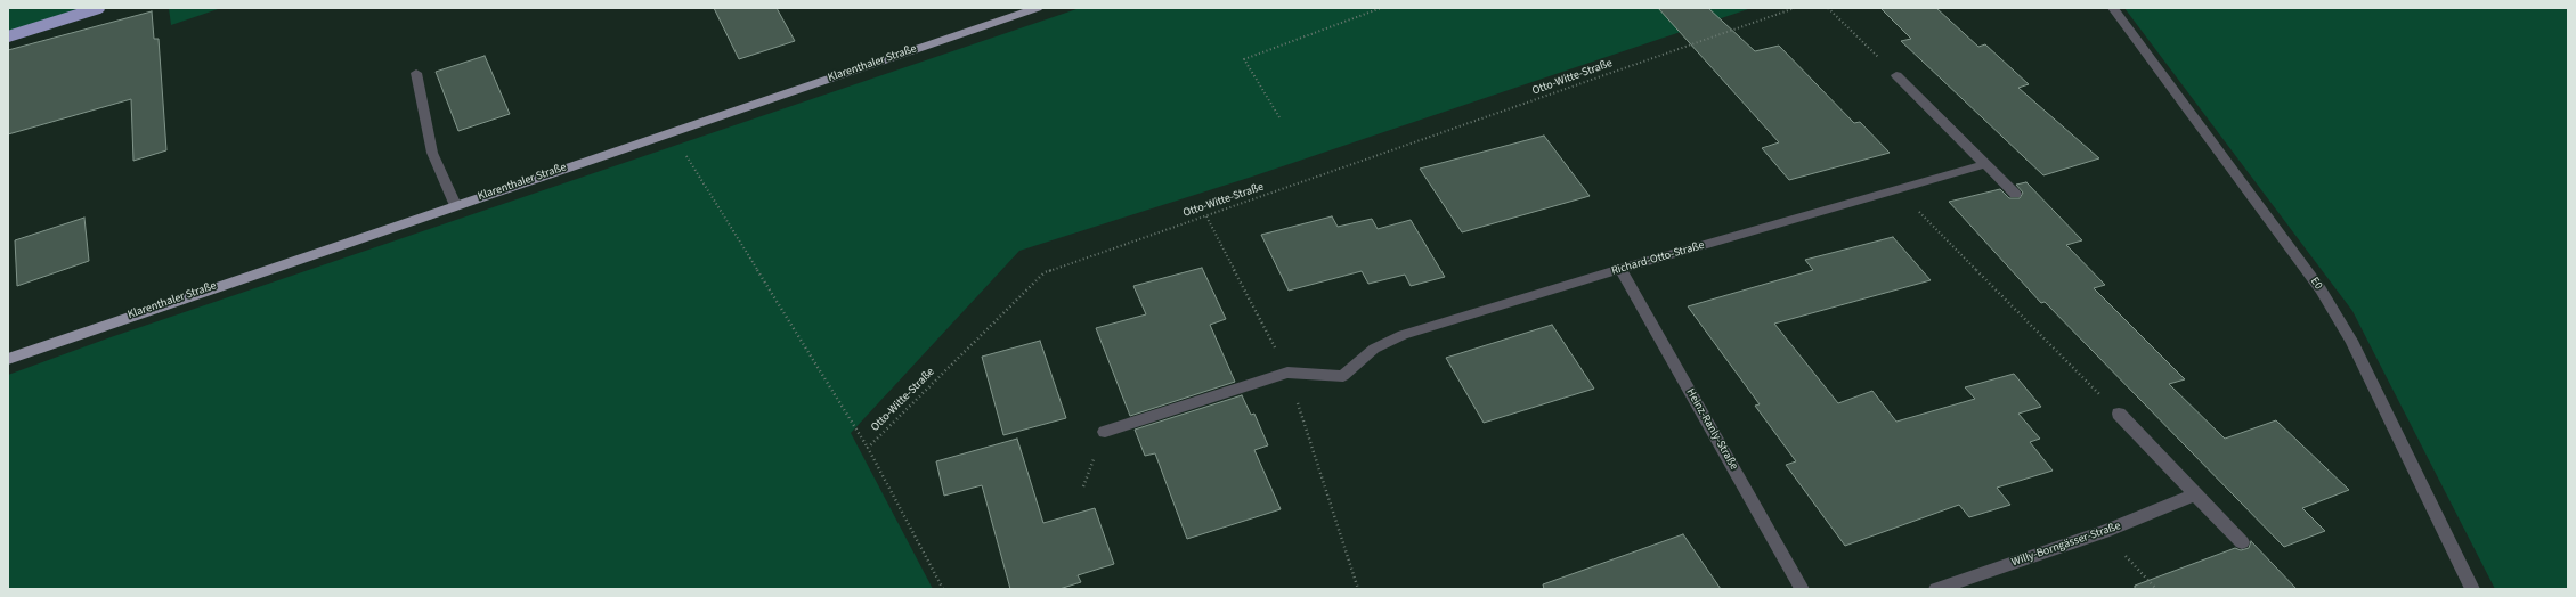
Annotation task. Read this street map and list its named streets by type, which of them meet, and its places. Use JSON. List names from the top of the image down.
{
  "streets": {
    "main road": ["Klarenthaler Straße"],
    "street": [
      "Richard-Otto-Straße",
      "E0",
      "Heinz-Ranly-Straße",
      "Willy-Borngässer-Straße"
    ],
    "path": ["Otto-Witte-Straße"]
  },
  "crossings": [
    ["Richard-Otto-Straße", "Heinz-Ranly-Straße"]
  ]
}
